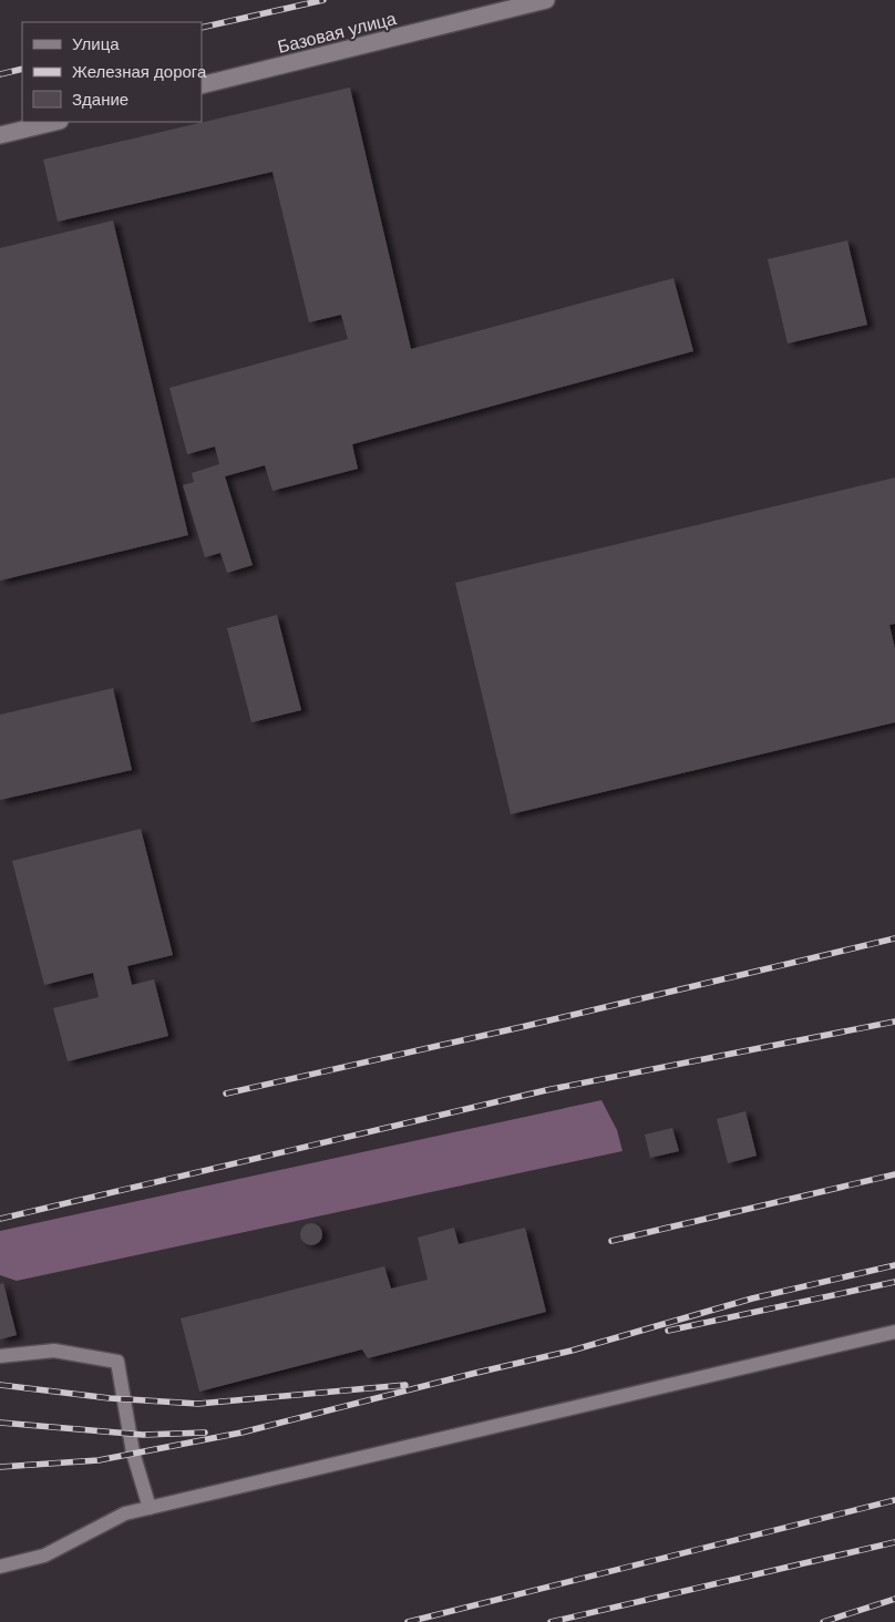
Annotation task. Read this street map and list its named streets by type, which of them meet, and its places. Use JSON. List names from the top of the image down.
{
  "streets": {
    "street": ["Базовая улица"]
  },
  "legend": ["Улица", "Железная дорога", "Здание"]
}
